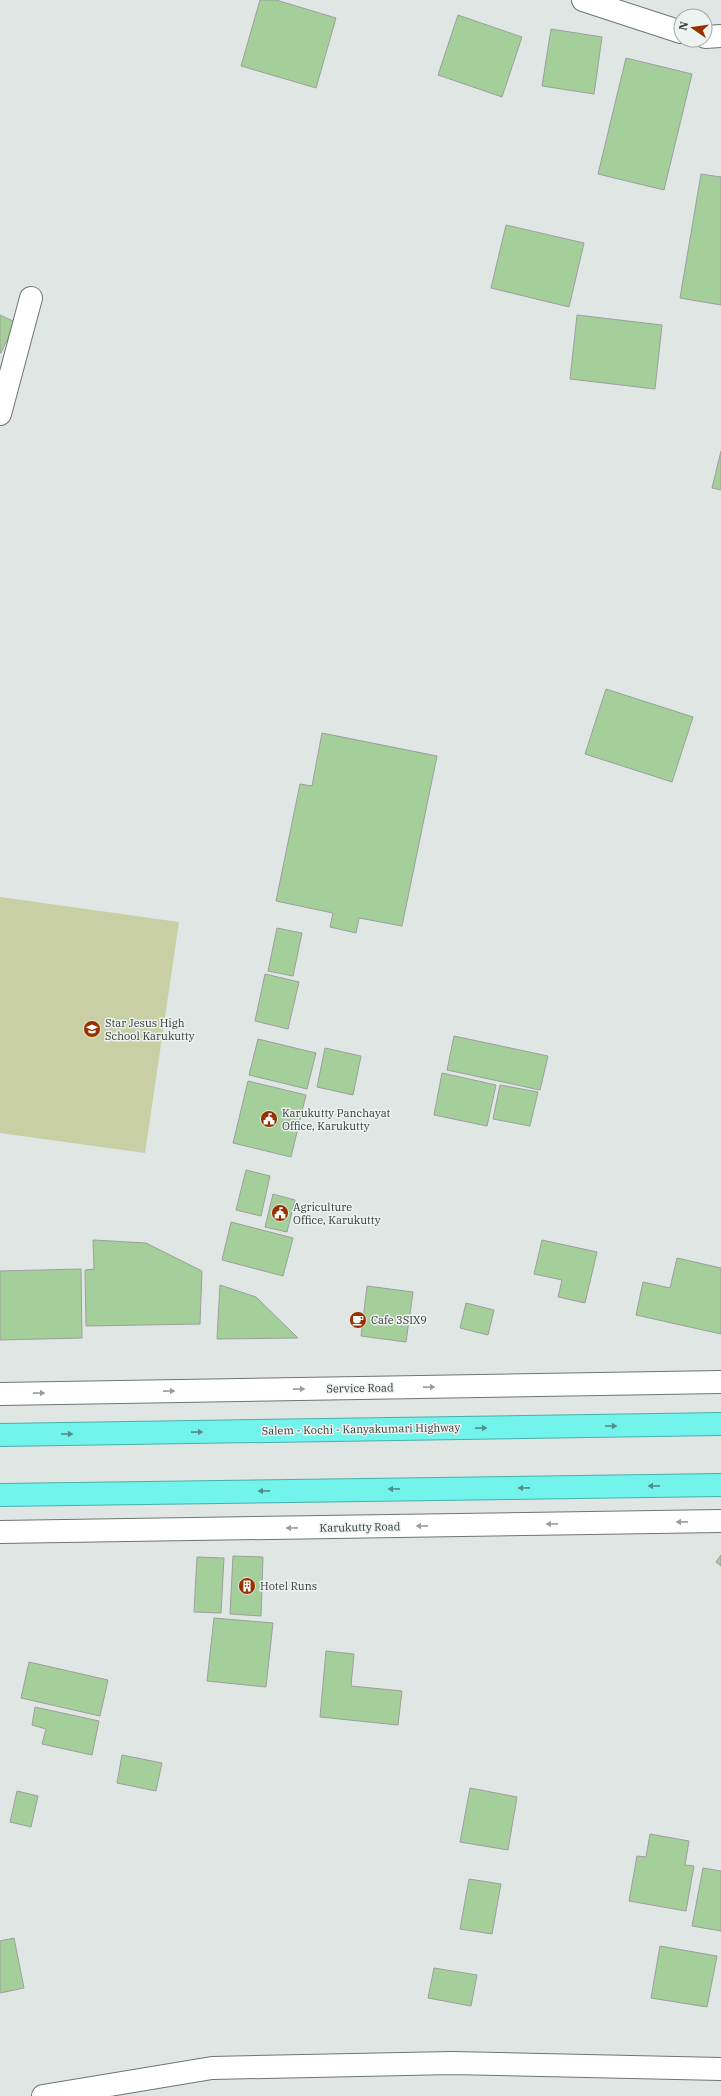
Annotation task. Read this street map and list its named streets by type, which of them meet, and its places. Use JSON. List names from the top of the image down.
{
  "streets": {
    "highway": ["Salem - Kochi - Kanyakumari Highway"],
    "street": ["Service Road", "Karukutty Road"]
  },
  "one_way": ["Service Road", "Karukutty Road"],
  "places": {
    "school or university": ["Star Jesus High School Karukutty"],
    "public building": ["Karukutty Panchayat Office, Karukutty", "Agriculture Office, Karukutty"],
    "cafe": ["Cafe 3SIX9"],
    "building": ["Hotel Runs"]
  },
  "north": "left"
}
